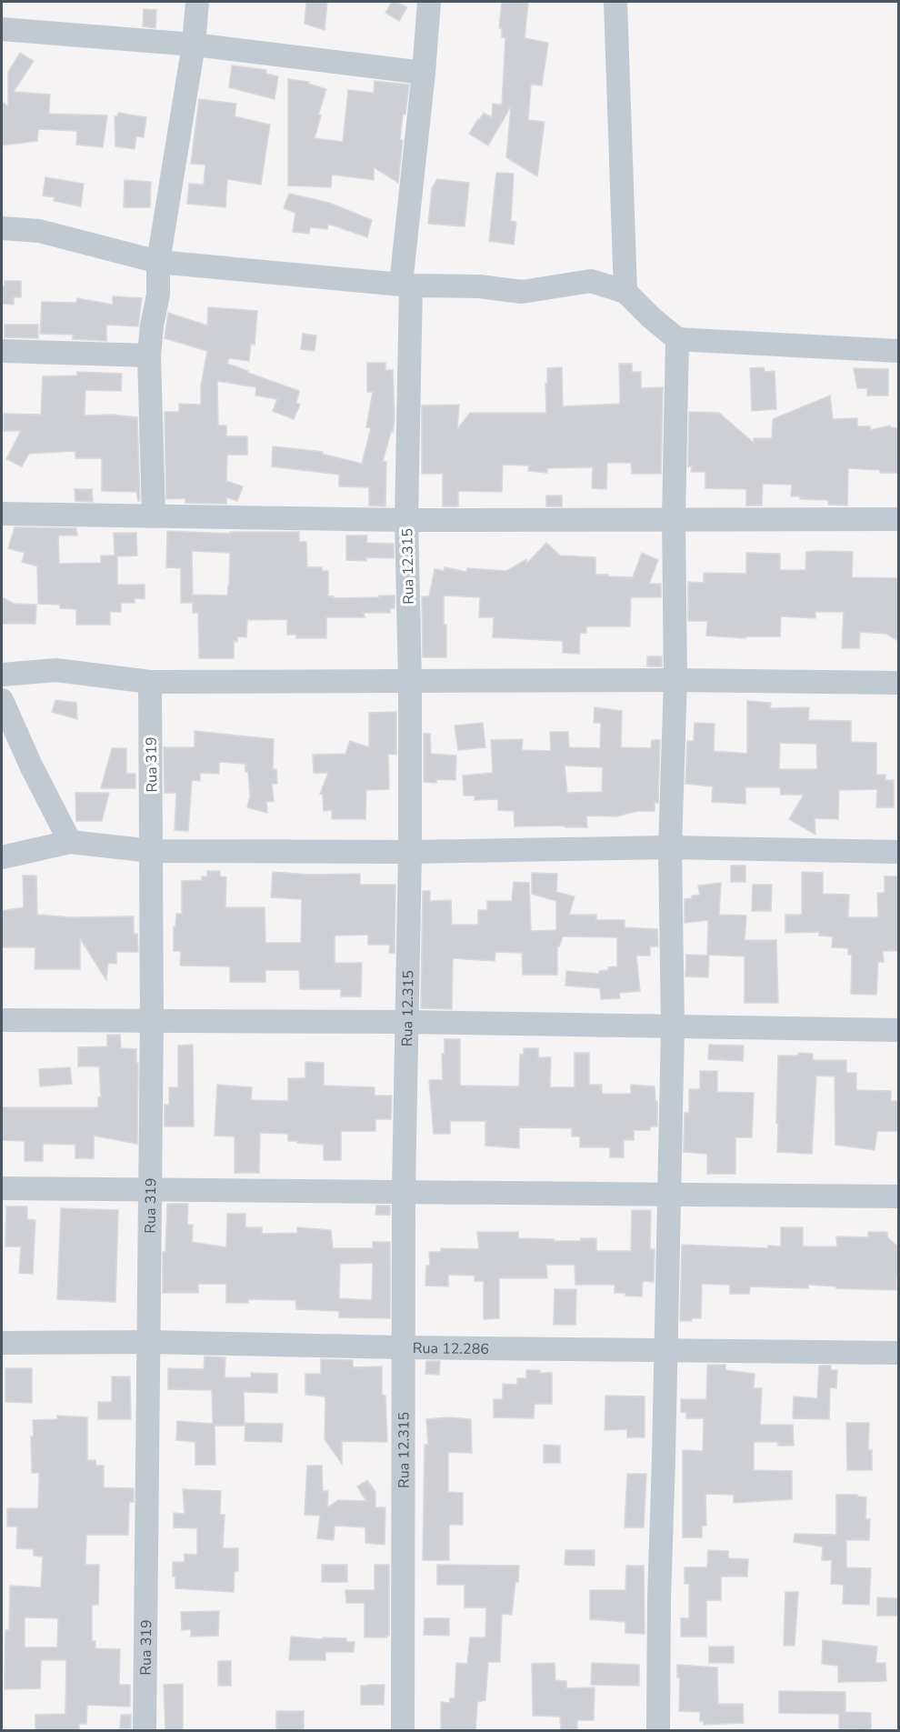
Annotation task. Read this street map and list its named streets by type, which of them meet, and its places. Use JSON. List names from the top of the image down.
{
  "streets": {
    "street": ["Rua 12.315", "Rua 319", "Rua 12.286"]
  },
  "crossings": [
    ["Rua 12.315", "Rua 12.286"],
    ["Rua 319", "Rua 12.286"]
  ]
}
